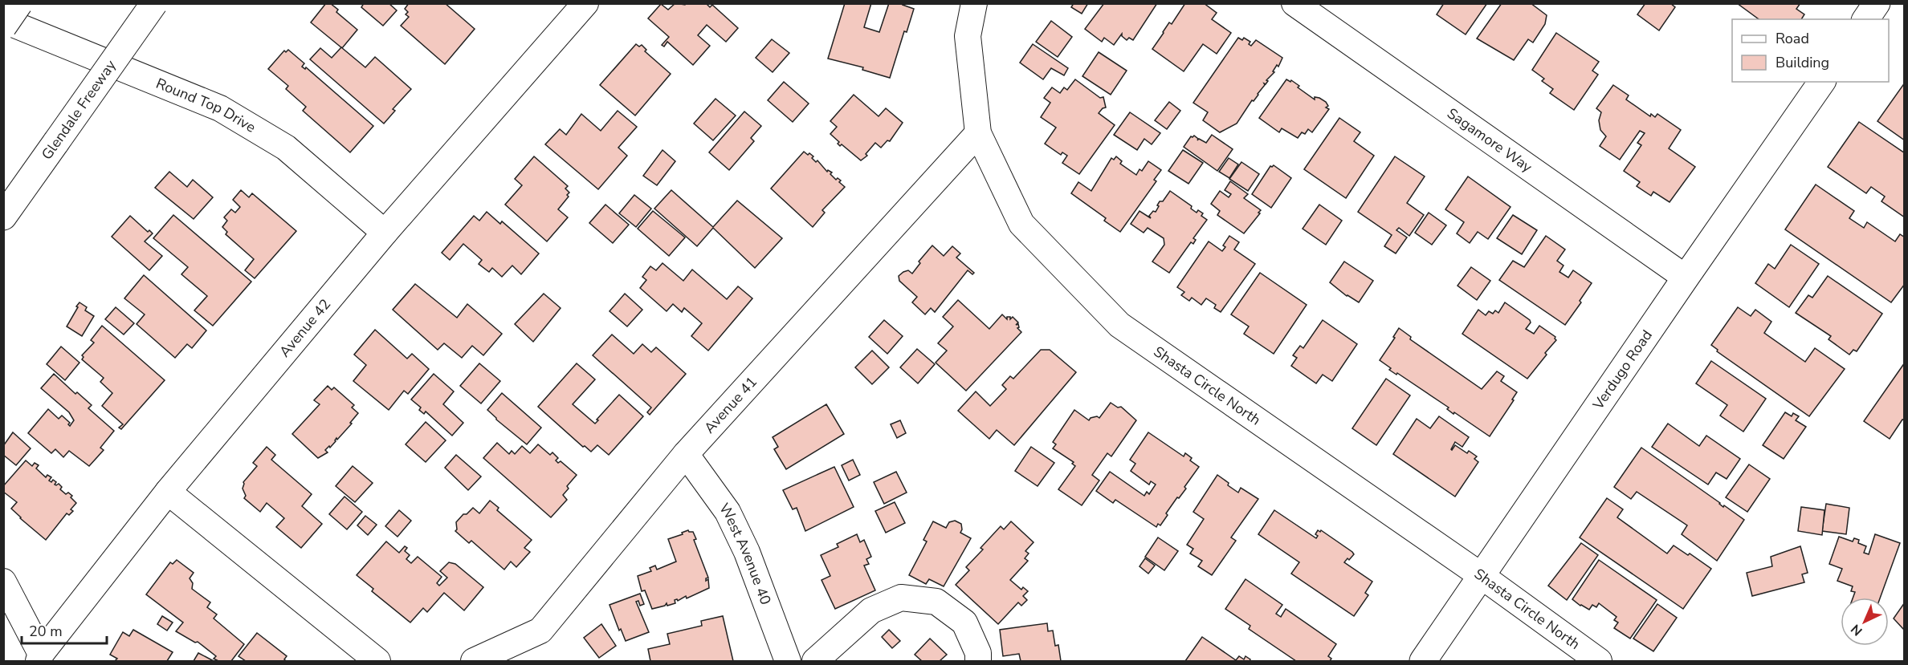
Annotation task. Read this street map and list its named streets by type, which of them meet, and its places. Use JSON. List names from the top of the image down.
{
  "streets": {
    "main road": ["Glendale Freeway", "Verdugo Road"],
    "street": [
      "Round Top Drive",
      "Sagamore Way",
      "Avenue 42",
      "Shasta Circle North",
      "Avenue 41",
      "West Avenue 40"
    ]
  },
  "crossings": [
    ["Round Top Drive", "Avenue 42"],
    ["Sagamore Way", "Verdugo Road"],
    ["Verdugo Road", "Shasta Circle North"],
    ["Shasta Circle North", "Avenue 41"],
    ["Avenue 41", "West Avenue 40"]
  ],
  "legend": ["Road", "Building"],
  "scale_bar": "20 m",
  "north": "bottom left"
}
